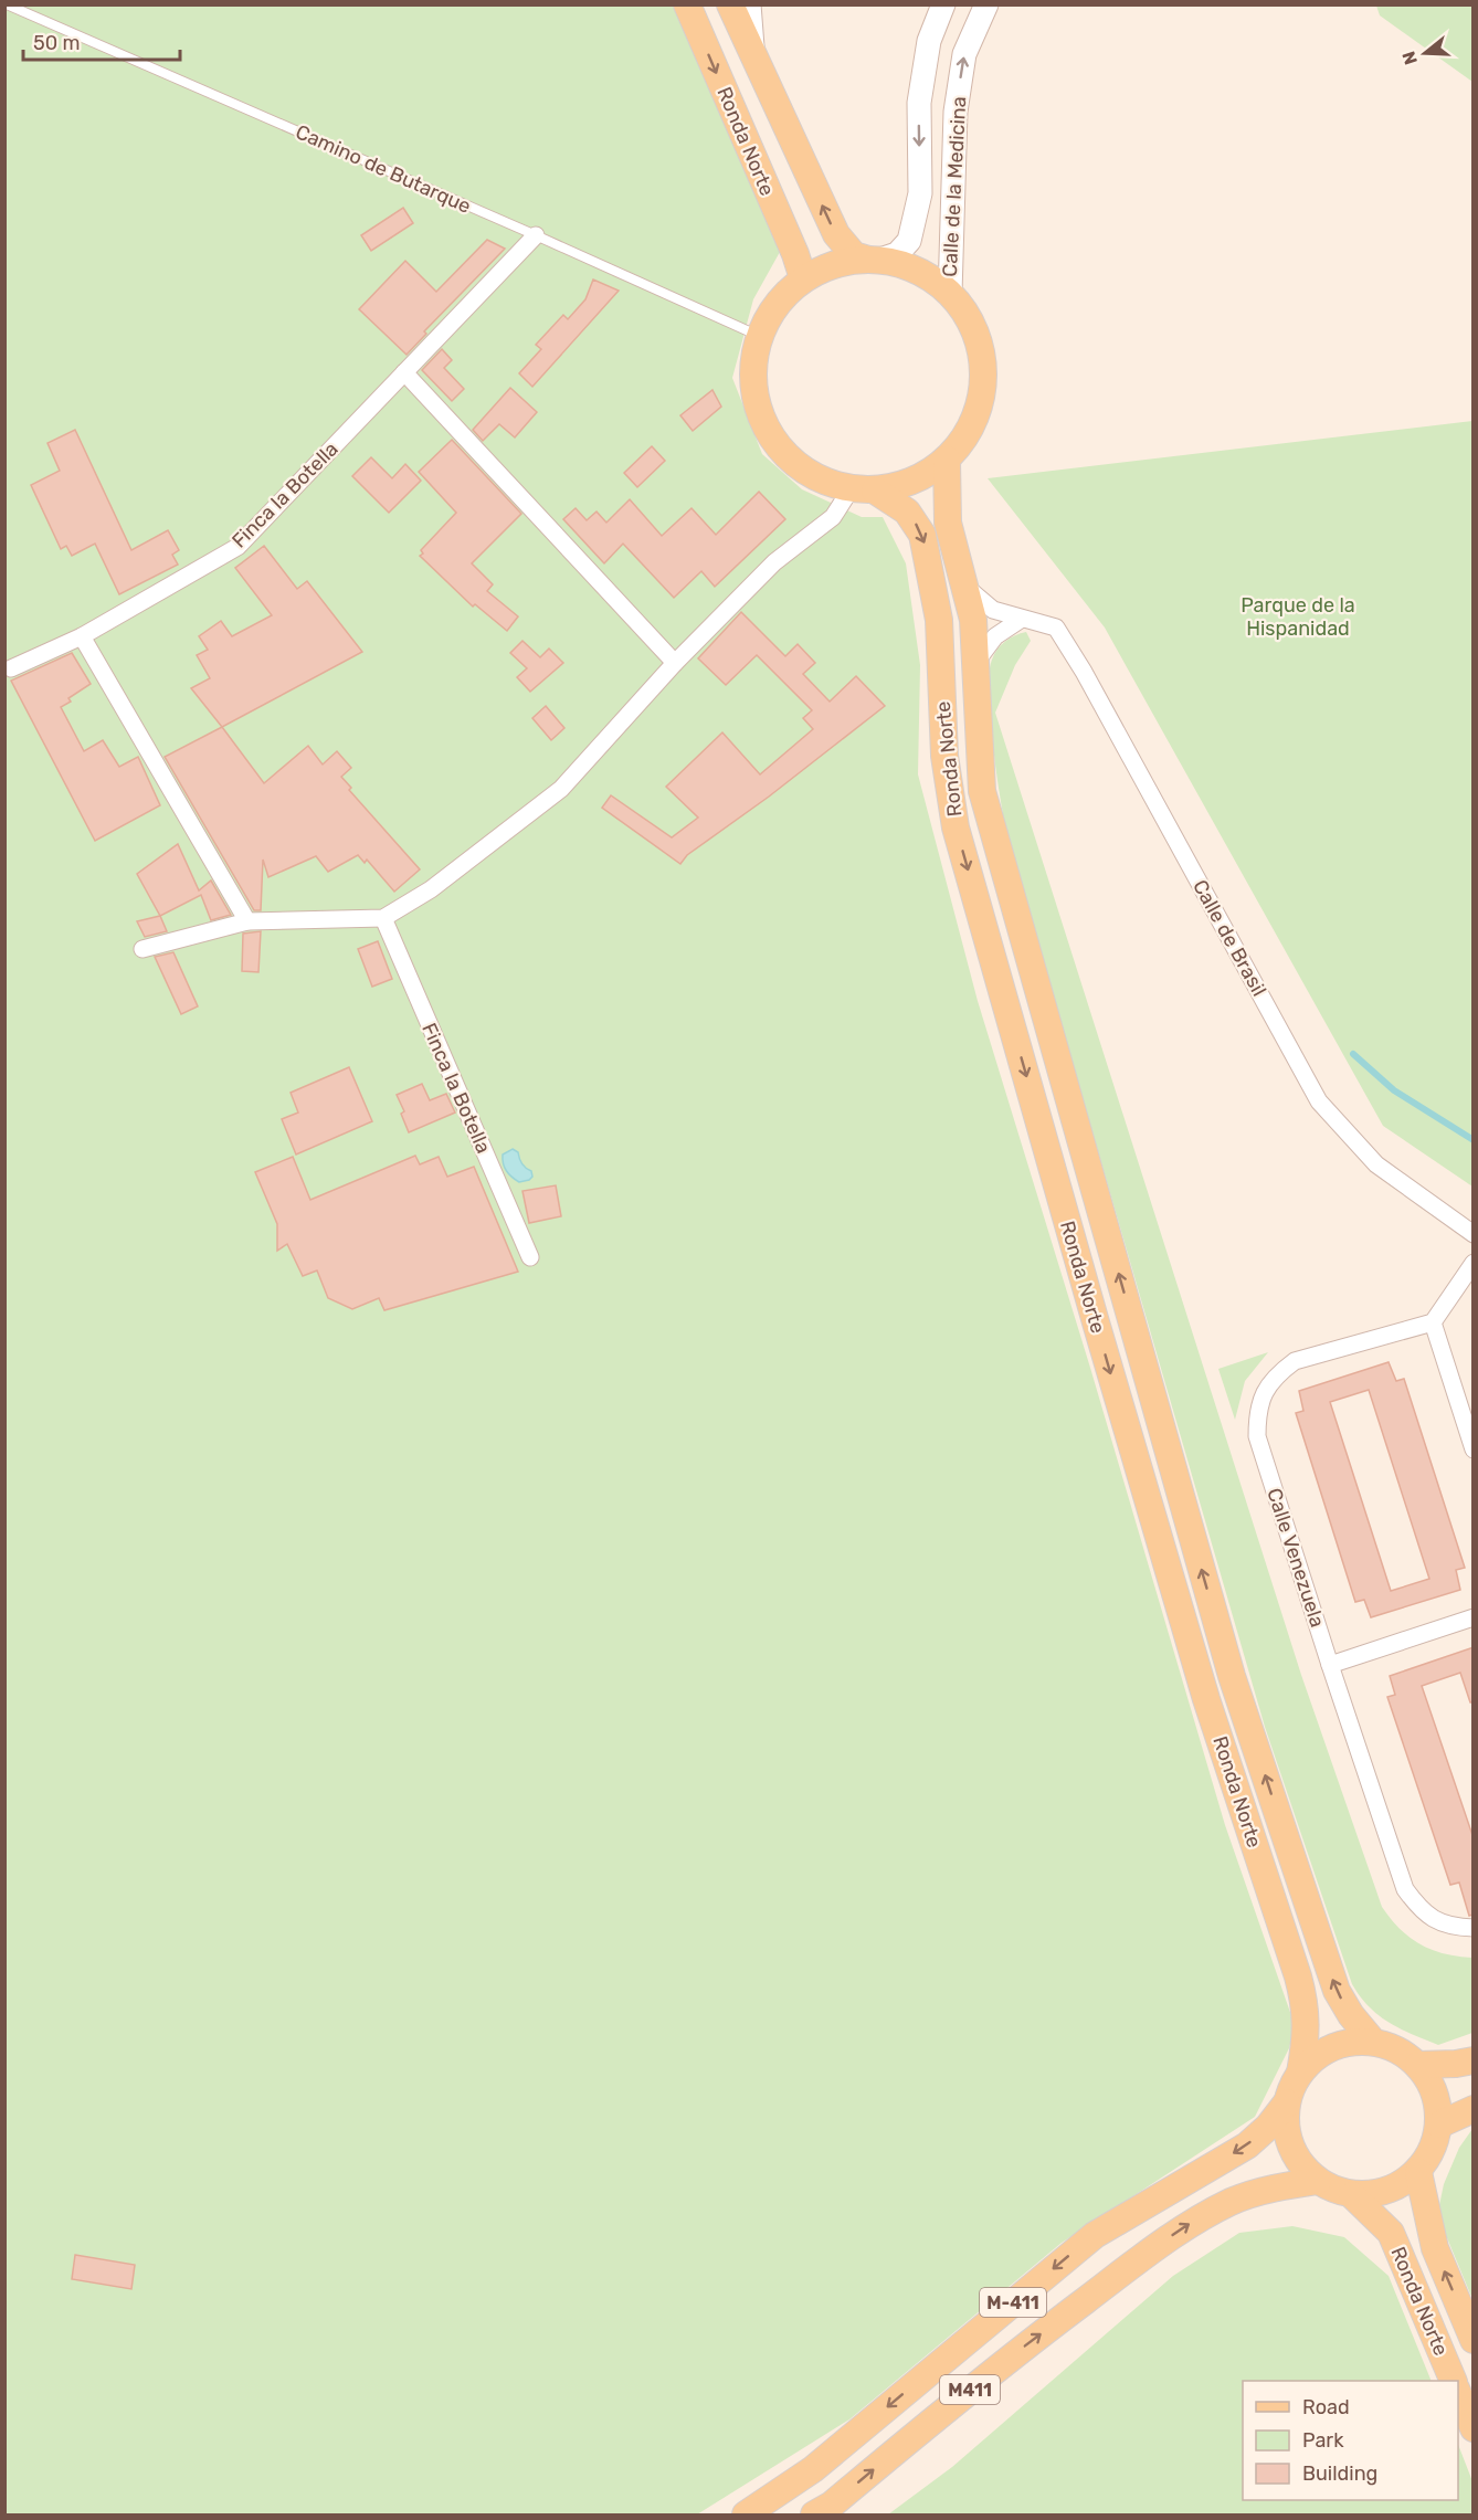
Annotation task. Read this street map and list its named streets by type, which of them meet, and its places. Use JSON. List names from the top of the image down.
{
  "streets": {
    "main road": [
      "Ronda Norte",
      "Calle de la Medicina",
      "M-411",
      "M411"
    ],
    "street": ["Finca la Botella", "Calle de Brasil", "Calle Venezuela"],
    "lane": ["Camino de Butarque"]
  },
  "crossings": [
    ["Ronda Norte", "Camino de Butarque"],
    ["Ronda Norte", "Calle de la Medicina"],
    ["Ronda Norte", "Calle de Brasil"],
    ["Ronda Norte", "M-411"],
    ["Ronda Norte", "M411"],
    ["Camino de Butarque", "Calle de la Medicina"],
    ["Camino de Butarque", "Finca la Botella"],
    ["M-411", "M411"]
  ],
  "parks": ["Parque de la Hispanidad"],
  "legend": ["Road", "Park", "Building"],
  "scale_bar": "50 m",
  "north": "left"
}
